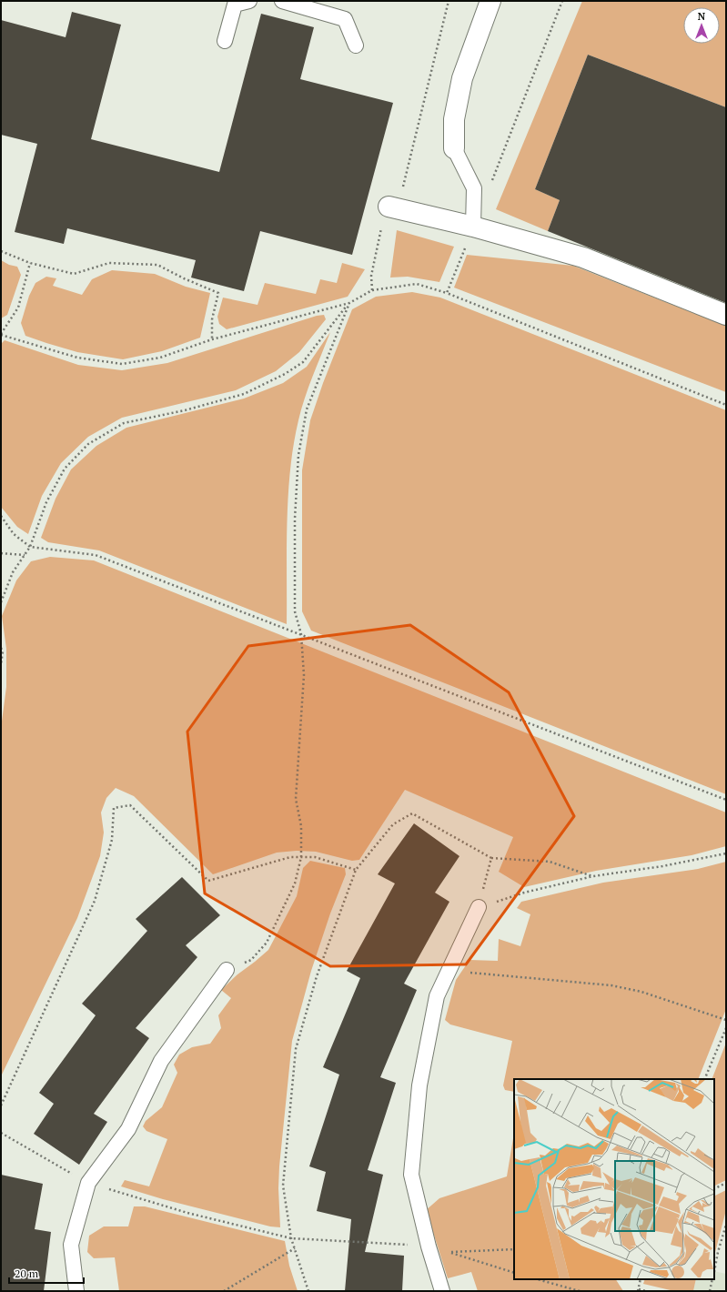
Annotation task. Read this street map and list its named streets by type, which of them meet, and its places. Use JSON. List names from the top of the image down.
{
  "scale_bar": "20 m",
  "north": "top"
}
